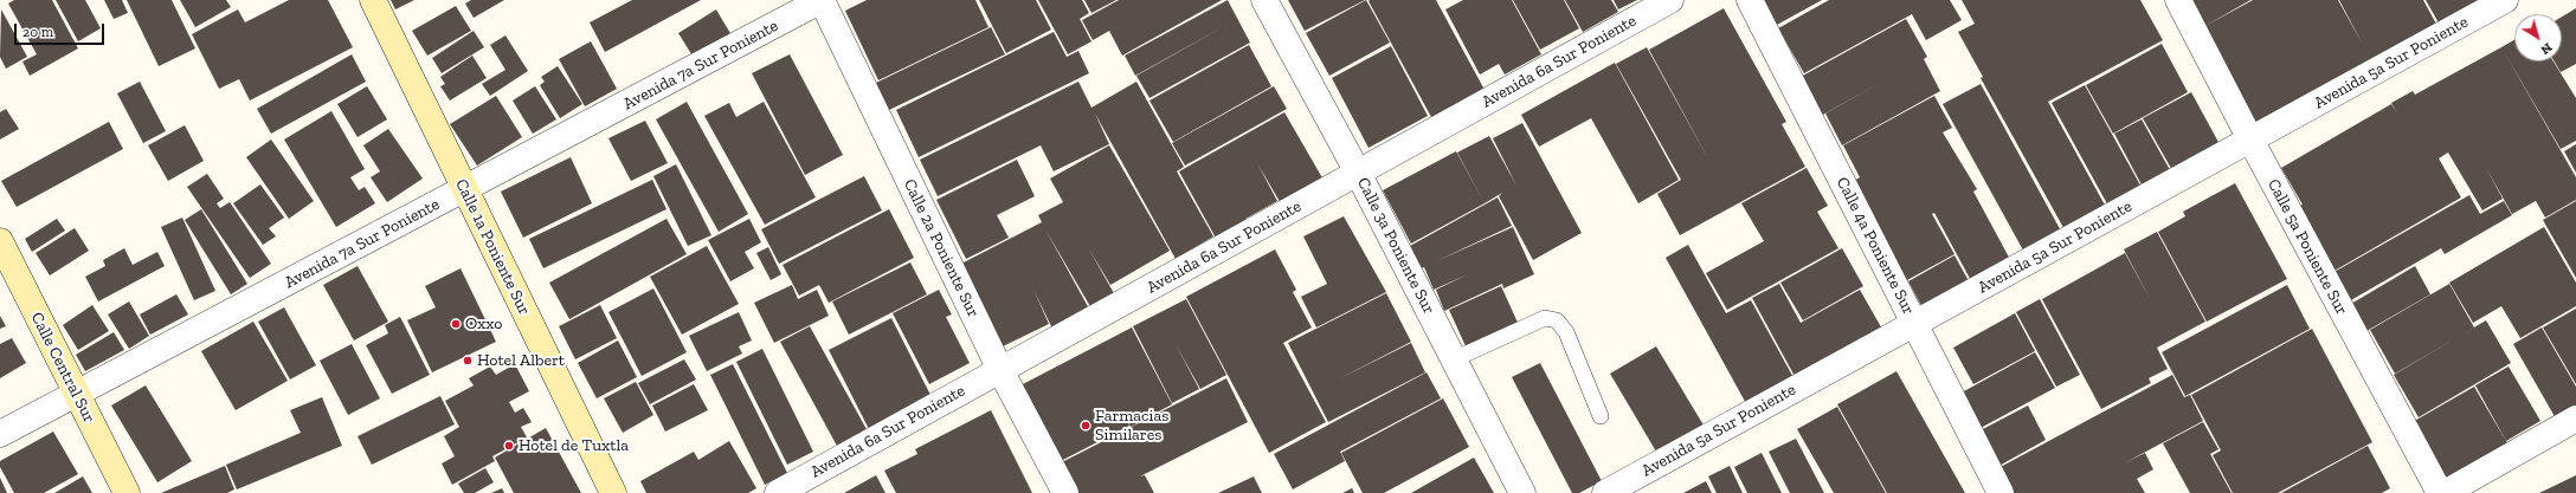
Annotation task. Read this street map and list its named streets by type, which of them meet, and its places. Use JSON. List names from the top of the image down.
{
  "streets": {
    "main road": ["Calle 1a Poniente Sur", "Calle Central Sur"],
    "street": [
      "Avenida 6a Sur Poniente",
      "Avenida 5a Sur Poniente",
      "Avenida 7a Sur Poniente",
      "Calle 3a Poniente Sur",
      "Calle 4a Poniente Sur",
      "Calle 5a Poniente Sur",
      "Calle 2a Poniente Sur"
    ]
  },
  "crossings": [
    ["Avenida 6a Sur Poniente", "Calle 3a Poniente Sur"],
    ["Avenida 6a Sur Poniente", "Calle 2a Poniente Sur"],
    ["Avenida 5a Sur Poniente", "Calle 4a Poniente Sur"],
    ["Avenida 5a Sur Poniente", "Calle 5a Poniente Sur"],
    ["Avenida 7a Sur Poniente", "Calle 1a Poniente Sur"],
    ["Avenida 7a Sur Poniente", "Calle 2a Poniente Sur"],
    ["Avenida 7a Sur Poniente", "Calle Central Sur"]
  ],
  "places": [
    "Oxxo",
    "Hotel Albert",
    "Farmacias Similares",
    "Hotel de Tuxtla"
  ],
  "scale_bar": "20 m",
  "north": "bottom right"
}
